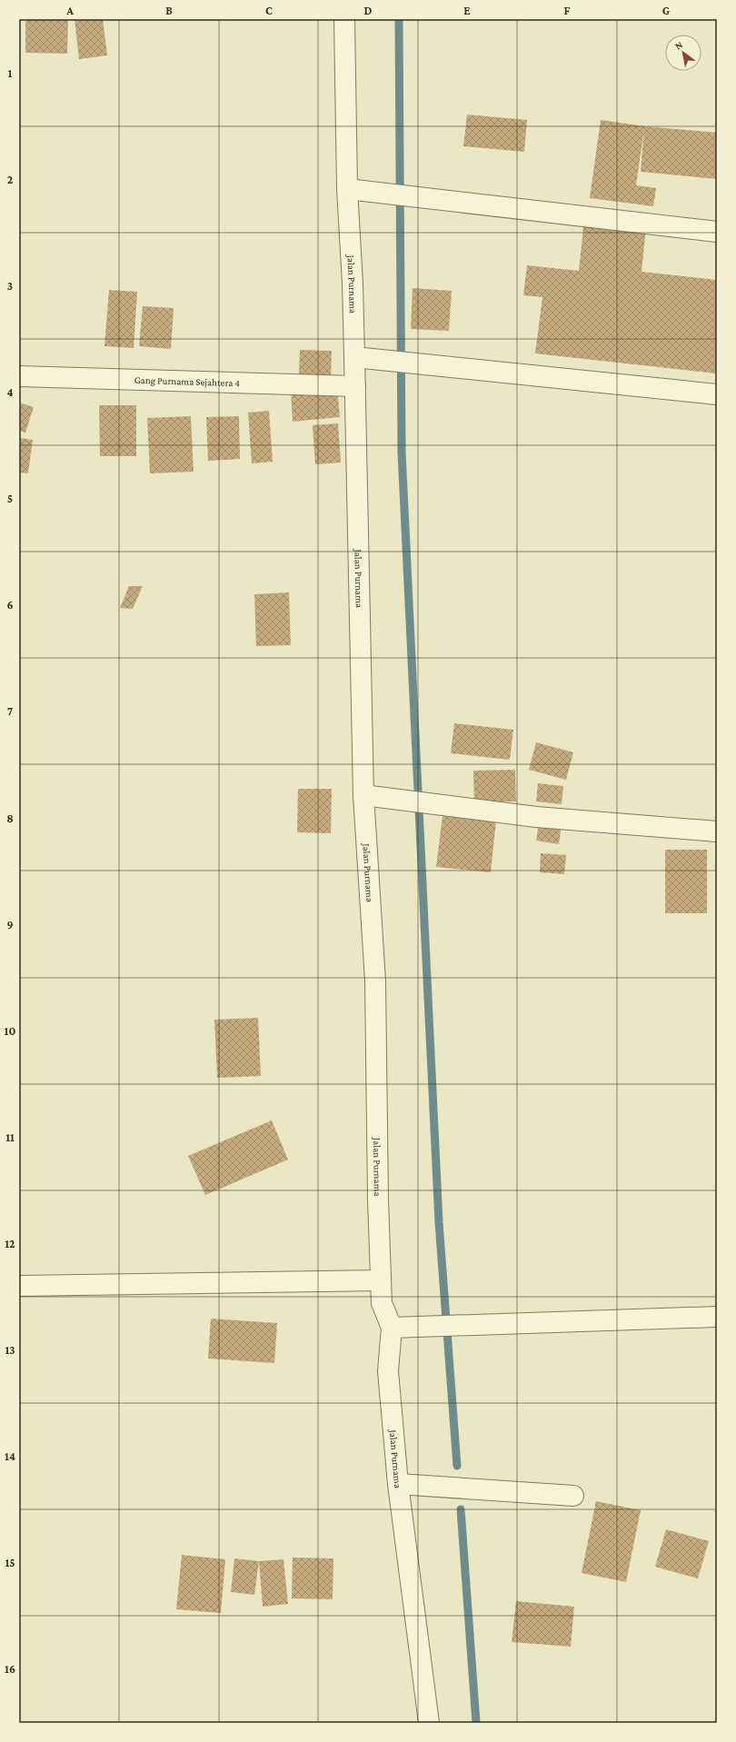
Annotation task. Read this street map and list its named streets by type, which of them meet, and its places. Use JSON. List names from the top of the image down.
{
  "streets": {
    "street": ["Jalan Purnama", "Gang Purnama Sejahtera 4"]
  },
  "crossings": [
    ["Jalan Purnama", "Gang Purnama Sejahtera 4"]
  ],
  "north": "top left",
  "grid": {
    "columns": [
      "A",
      "B",
      "C",
      "D",
      "E",
      "F",
      "G"
    ],
    "rows": [
      "1",
      "2",
      "3",
      "4",
      "5",
      "6",
      "7",
      "8",
      "9",
      "10",
      "11",
      "12",
      "13",
      "14",
      "15",
      "16"
    ]
  }
}
